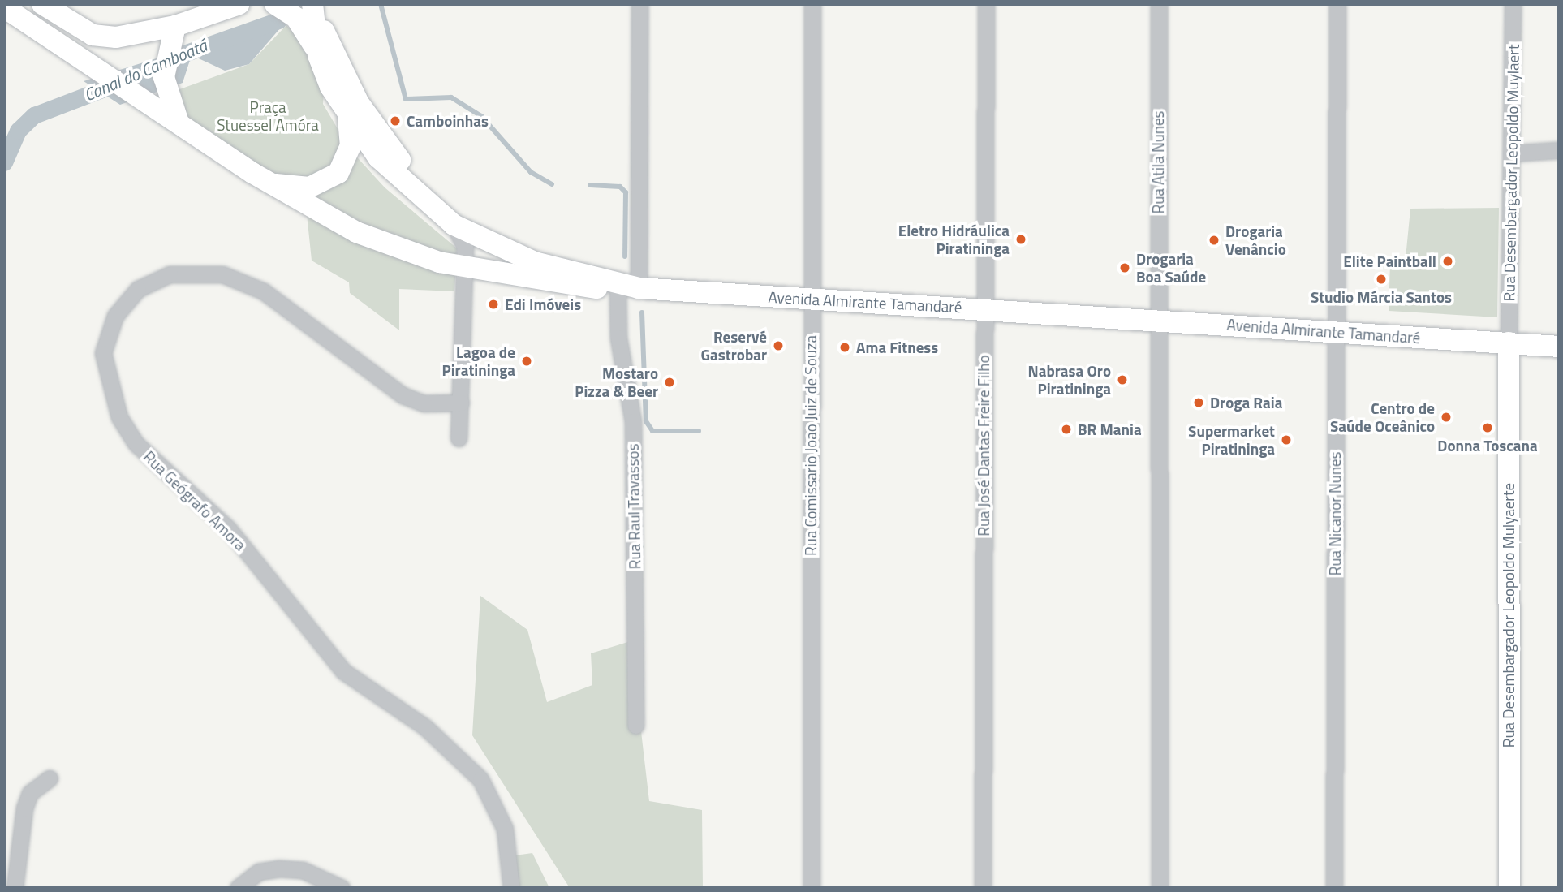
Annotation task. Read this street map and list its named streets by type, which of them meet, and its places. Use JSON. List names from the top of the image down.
{
  "streets": {
    "street": [
      "Rua Atila Nunes",
      "Rua Desembargador Leopoldo Muylaert",
      "Avenida Almirante Tamandaré",
      "Rua Comissario Joao Juiz de Souza",
      "Rua José Dantas Freire Filho",
      "Rua Geógrafo Amora",
      "Rua Raul Travassos",
      "Rua Nicanor Nunes",
      "Rua Desembargador Leopoldo Mulyaerte"
    ]
  },
  "crossings": [
    ["Rua Atila Nunes", "Avenida Almirante Tamandaré"],
    ["Rua Desembargador Leopoldo Muylaert", "Avenida Almirante Tamandaré"],
    ["Rua Desembargador Leopoldo Muylaert", "Rua Desembargador Leopoldo Mulyaerte"],
    ["Avenida Almirante Tamandaré", "Rua Comissario Joao Juiz de Souza"],
    ["Avenida Almirante Tamandaré", "Rua José Dantas Freire Filho"],
    ["Avenida Almirante Tamandaré", "Rua Raul Travassos"],
    ["Avenida Almirante Tamandaré", "Rua Nicanor Nunes"],
    ["Avenida Almirante Tamandaré", "Rua Desembargador Leopoldo Mulyaerte"]
  ],
  "water": ["Canal do Camboatá"],
  "parks": ["Praça Stuessel Amóra"],
  "places": [
    "Camboinhas",
    "Eletro Hidráulica Piratininga",
    "Drogaria Venâncio",
    "Elite Paintball",
    "Drogaria Boa Saúde",
    "Studio Márcia Santos",
    "Edi Imóveis",
    "Reservé Gastrobar",
    "Ama Fitness",
    "Lagoa de Piratininga",
    "Nabrasa Oro Piratininga",
    "Mostaro Pizza & Beer",
    "Droga Raia",
    "Centro de Saúde Oceânico",
    "Donna Toscana",
    "BR Mania",
    "Supermarket Piratininga"
  ]
}
